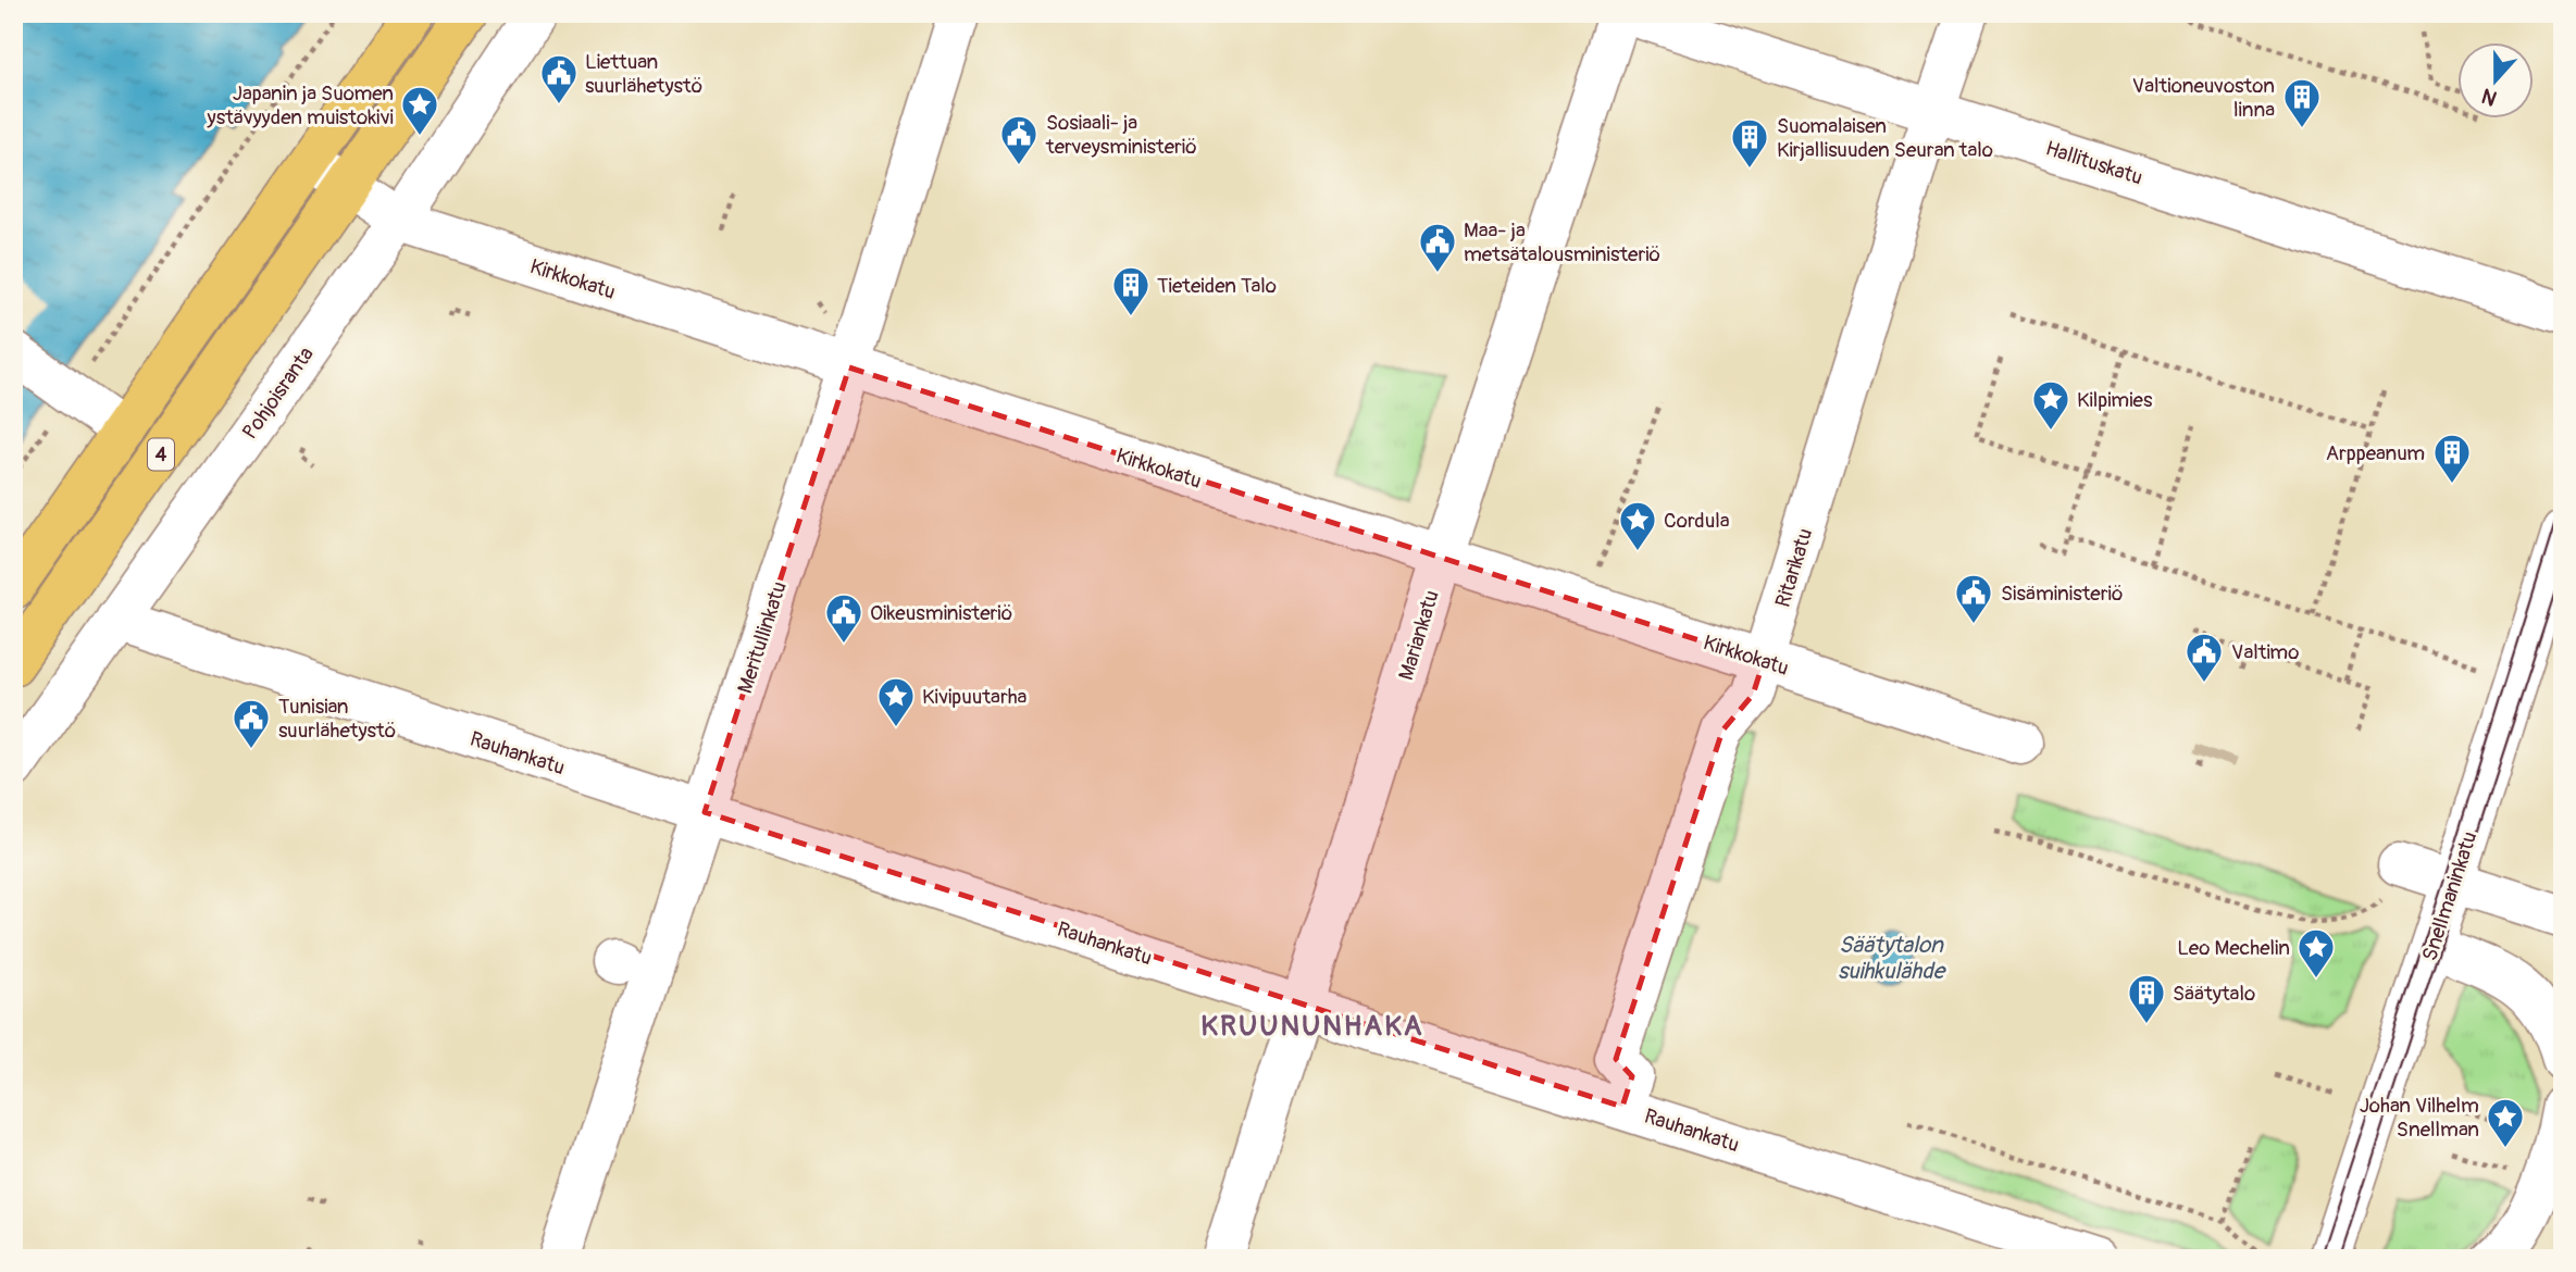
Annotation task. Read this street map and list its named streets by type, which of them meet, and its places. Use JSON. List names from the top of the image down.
{
  "streets": {
    "main road": ["4"],
    "street": [
      "Hallituskatu",
      "Kirkkokatu",
      "Pohjoisranta",
      "Ritarikatu",
      "Mariankatu",
      "Meritullinkatu",
      "Rauhankatu",
      "Snellmaninkatu"
    ]
  },
  "crossings": [
    ["Hallituskatu", "Ritarikatu"],
    ["Hallituskatu", "Mariankatu"],
    ["Kirkkokatu", "Pohjoisranta"],
    ["Kirkkokatu", "4"],
    ["Kirkkokatu", "Ritarikatu"],
    ["Kirkkokatu", "Mariankatu"],
    ["Kirkkokatu", "Meritullinkatu"],
    ["Pohjoisranta", "Rauhankatu"],
    ["Ritarikatu", "Rauhankatu"],
    ["Mariankatu", "Rauhankatu"],
    ["Meritullinkatu", "Rauhankatu"]
  ],
  "districts": ["KRUUNUNHAKA"],
  "water": ["Säätytalon suihkulähde"],
  "places": {
    "public building": [
      "Liettuan suurlähetystö",
      "Sosiaali- ja terveysministeriö",
      "Maa- ja metsätalousministeriö",
      "Sisäministeriö",
      "Oikeusministeriö",
      "Valtimo",
      "Tunisian suurlähetystö"
    ],
    "building": [
      "Valtioneuvoston linna",
      "Suomalaisen Kirjallisuuden Seuran talo",
      "Tieteiden Talo",
      "Arppeanum",
      "Säätytalo"
    ],
    "place": [
      "Japanin ja Suomen ystävyyden muistokivi",
      "Kilpimies",
      "Cordula",
      "Kivipuutarha",
      "Leo Mechelin",
      "Johan Vilhelm Snellman"
    ]
  },
  "north": "bottom"
}
